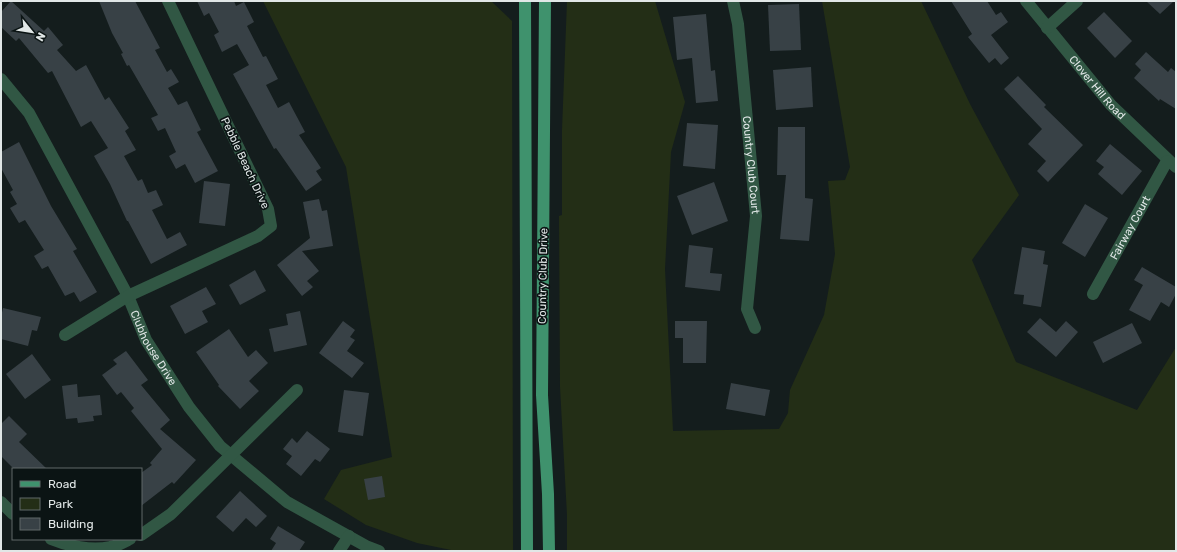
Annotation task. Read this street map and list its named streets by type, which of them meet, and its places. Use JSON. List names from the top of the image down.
{
  "streets": {
    "main road": ["Country Club Drive"],
    "street": [
      "Clover Hill Road",
      "Pebble Beach Drive",
      "Country Club Court",
      "Fairway Court",
      "Clubhouse Drive"
    ]
  },
  "crossings": [
    ["Clover Hill Road", "Fairway Court"],
    ["Pebble Beach Drive", "Clubhouse Drive"]
  ],
  "legend": ["Road", "Park", "Building"],
  "north": "bottom right"
}
